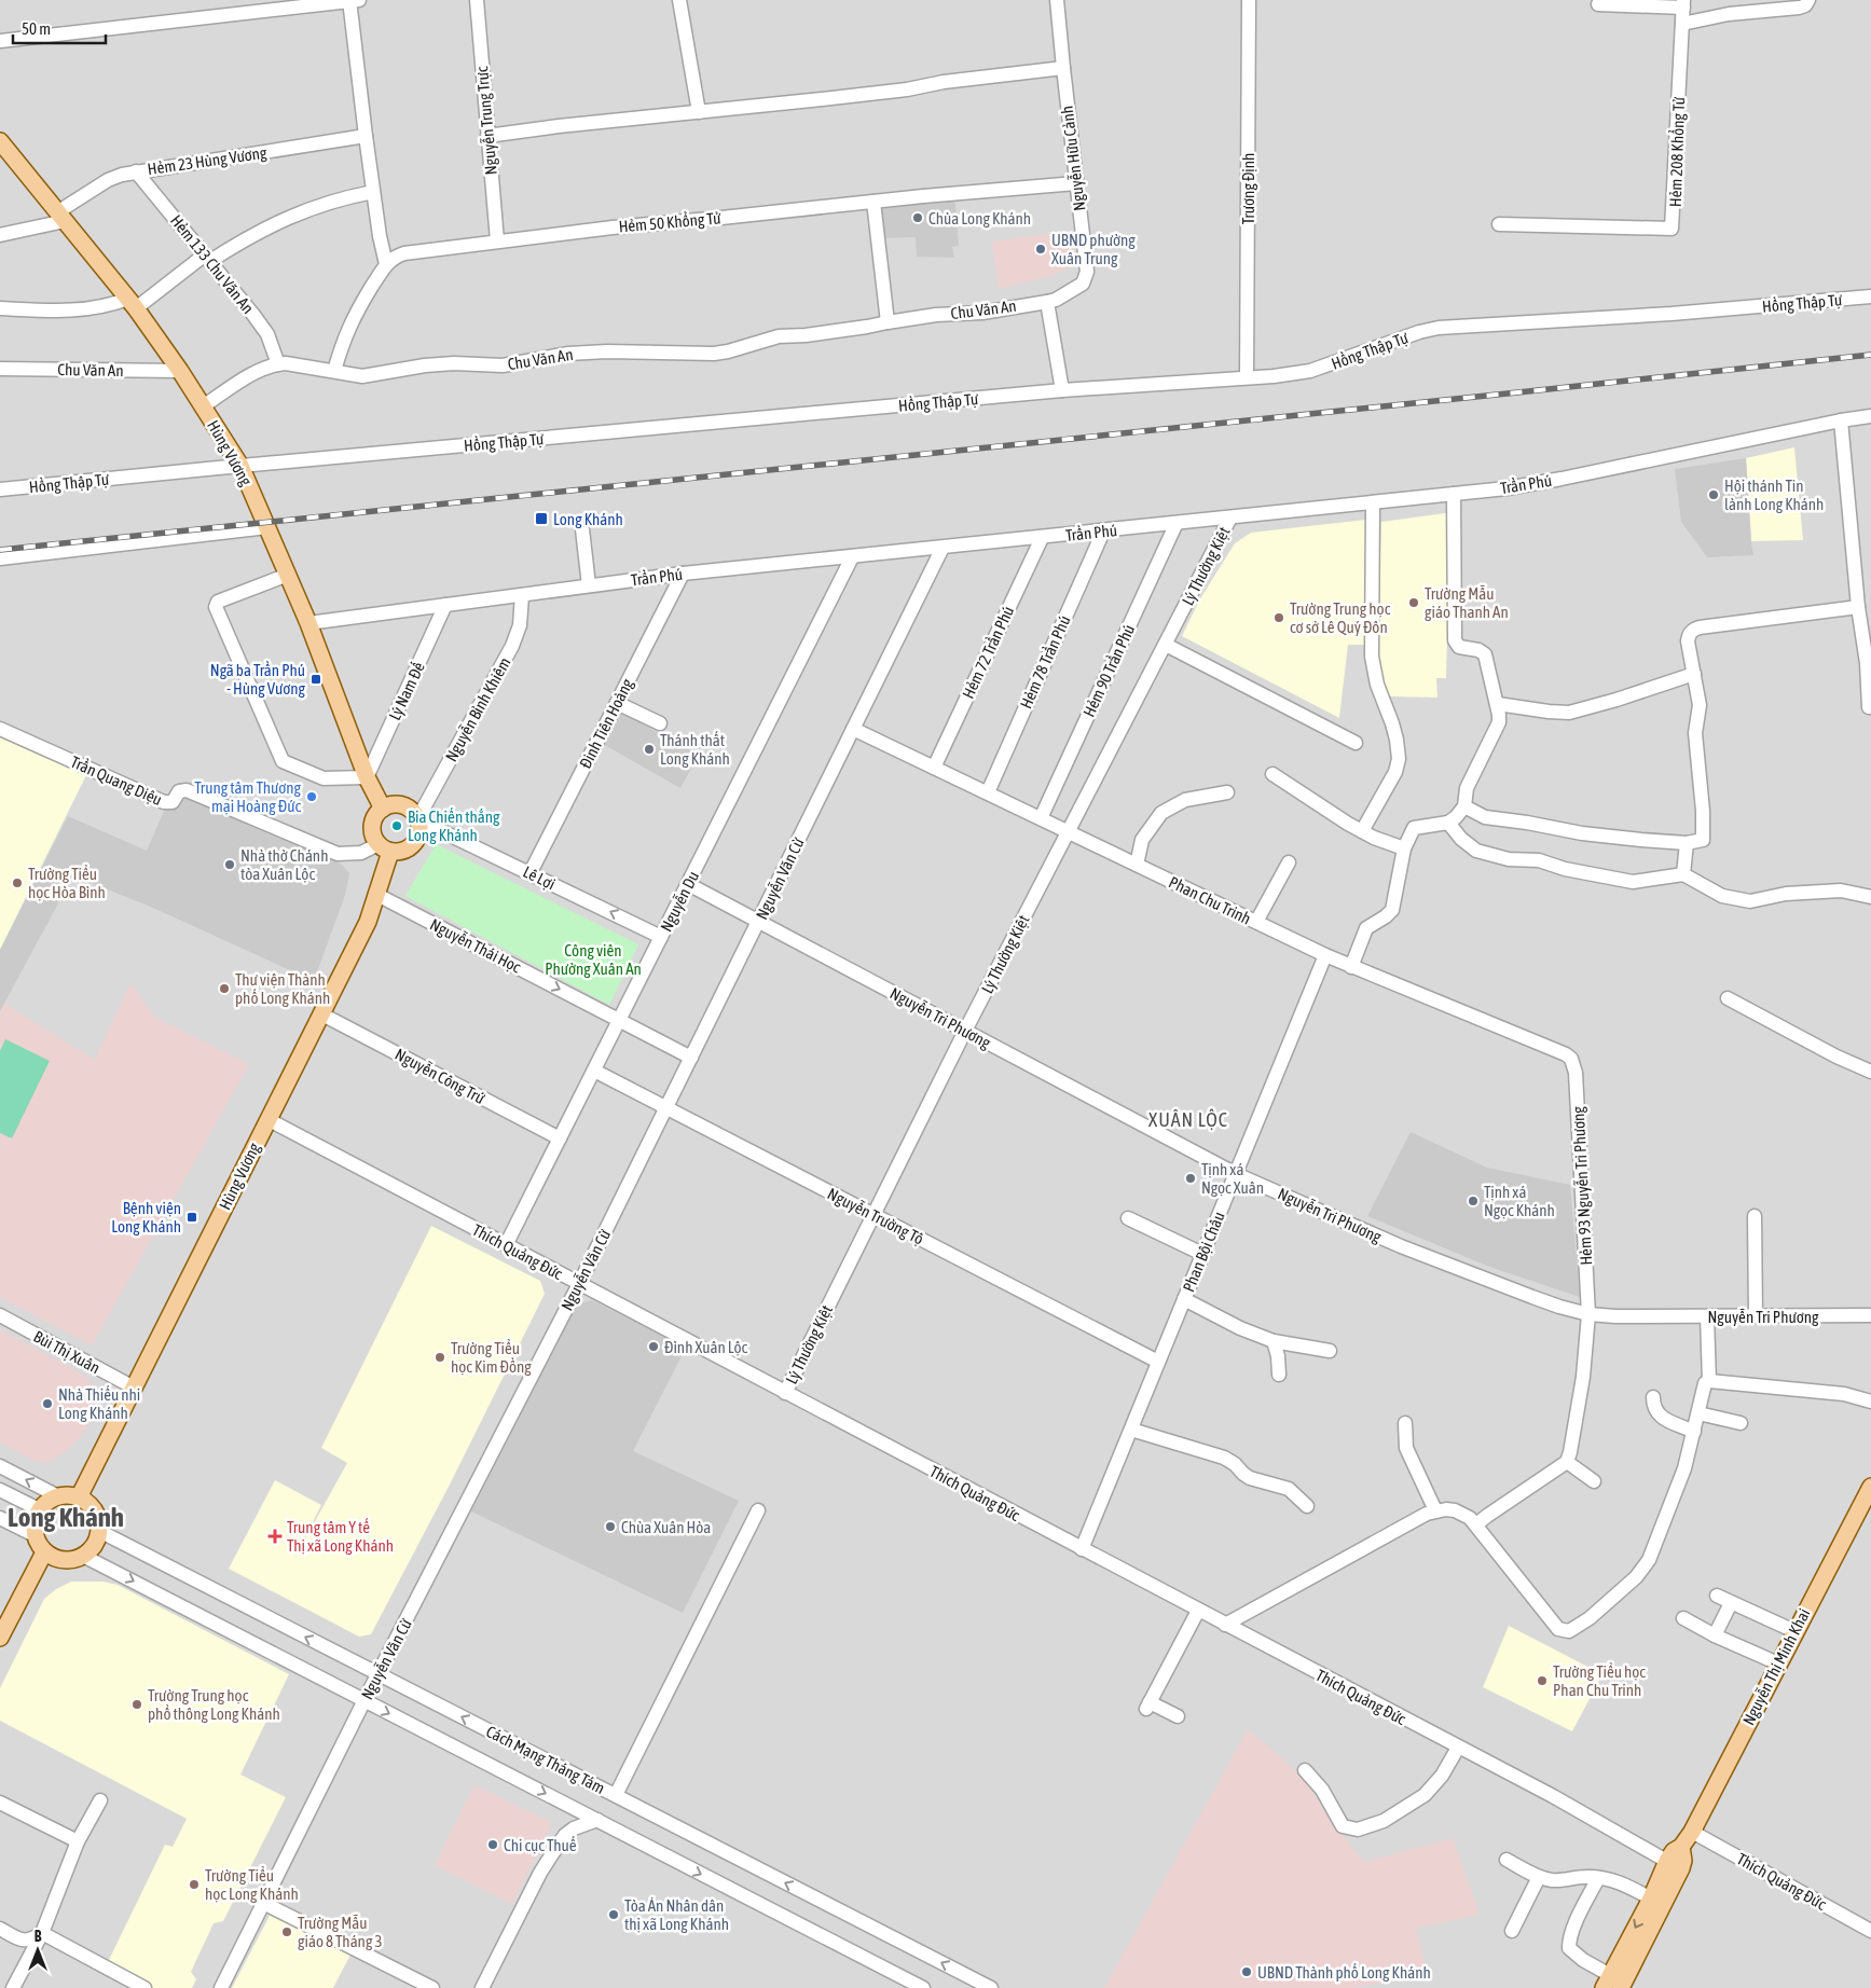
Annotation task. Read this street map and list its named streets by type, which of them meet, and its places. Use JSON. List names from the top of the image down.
{
  "streets": {
    "main road": ["Hùng Vương", "Nguyễn Thị Minh Khai"],
    "street": [
      "Nguyễn Trung Trực",
      "Hẻm 208 Khổng Tử",
      "Nguyễn Hữu Cảnh",
      "Hẻm 23 Hùng Vương",
      "Trương Định",
      "Hẻm 50 Khổng Tử",
      "Hẻm 133 Chu Văn An",
      "Hồng Thập Tự",
      "Chu Văn An",
      "Trần Phú",
      "Lý Thường Kiệt",
      "Hẻm 72 Trần Phú",
      "Hẻm 78 Trần Phú",
      "Hẻm 90 Trần Phú",
      "Lý Nam Đế",
      "Nguyễn Bỉnh Khiêm",
      "Đinh Tiên Hoàng",
      "Trần Quang Diệu",
      "Lê Lợi",
      "Nguyễn Văn Cừ",
      "Phan Chu Trinh",
      "Nguyễn Du",
      "Nguyễn Thái Học",
      "Nguyễn Tri Phương",
      "Nguyễn Công Trứ",
      "Hẻm 93 Nguyễn Tri Phương",
      "Nguyễn Trường Tộ",
      "Thích Quảng Đức",
      "Phan Bội Châu",
      "Bùi Thị Xuân",
      "Cách Mạng Tháng Tám"
    ]
  },
  "crossings": [
    ["Nguyễn Trung Trực", "Hẻm 50 Khổng Tử"],
    ["Nguyễn Hữu Cảnh", "Hẻm 50 Khổng Tử"],
    ["Nguyễn Hữu Cảnh", "Chu Văn An"],
    ["Hẻm 23 Hùng Vương", "Hẻm 133 Chu Văn An"],
    ["Hẻm 23 Hùng Vương", "Hùng Vương"],
    ["Trương Định", "Hồng Thập Tự"],
    ["Hẻm 133 Chu Văn An", "Chu Văn An"],
    ["Hồng Thập Tự", "Hùng Vương"],
    ["Chu Văn An", "Hùng Vương"],
    ["Hùng Vương", "Trần Phú"],
    ["Hùng Vương", "Lý Nam Đế"],
    ["Hùng Vương", "Nguyễn Bỉnh Khiêm"],
    ["Hùng Vương", "Trần Quang Diệu"],
    ["Hùng Vương", "Lê Lợi"],
    ["Hùng Vương", "Nguyễn Thái Học"],
    ["Hùng Vương", "Nguyễn Công Trứ"],
    ["Hùng Vương", "Thích Quảng Đức"],
    ["Hùng Vương", "Bùi Thị Xuân"],
    ["Hùng Vương", "Cách Mạng Tháng Tám"],
    ["Trần Phú", "Lý Thường Kiệt"],
    ["Trần Phú", "Hẻm 72 Trần Phú"],
    ["Trần Phú", "Hẻm 78 Trần Phú"],
    ["Trần Phú", "Hẻm 90 Trần Phú"],
    ["Trần Phú", "Lý Nam Đế"],
    ["Trần Phú", "Nguyễn Bỉnh Khiêm"],
    ["Trần Phú", "Đinh Tiên Hoàng"],
    ["Trần Phú", "Nguyễn Văn Cừ"],
    ["Trần Phú", "Nguyễn Du"],
    ["Lý Thường Kiệt", "Phan Chu Trinh"],
    ["Lý Thường Kiệt", "Nguyễn Tri Phương"],
    ["Lý Thường Kiệt", "Nguyễn Trường Tộ"],
    ["Lý Thường Kiệt", "Thích Quảng Đức"],
    ["Hẻm 72 Trần Phú", "Phan Chu Trinh"],
    ["Hẻm 78 Trần Phú", "Phan Chu Trinh"],
    ["Hẻm 90 Trần Phú", "Phan Chu Trinh"],
    ["Nguyễn Bỉnh Khiêm", "Trần Quang Diệu"],
    ["Nguyễn Bỉnh Khiêm", "Lê Lợi"],
    ["Đinh Tiên Hoàng", "Lê Lợi"],
    ["Trần Quang Diệu", "Lê Lợi"],
    ["Lê Lợi", "Nguyễn Du"],
    ["Nguyễn Văn Cừ", "Phan Chu Trinh"],
    ["Nguyễn Văn Cừ", "Nguyễn Thái Học"],
    ["Nguyễn Văn Cừ", "Nguyễn Tri Phương"],
    ["Nguyễn Văn Cừ", "Nguyễn Trường Tộ"],
    ["Nguyễn Văn Cừ", "Thích Quảng Đức"],
    ["Nguyễn Văn Cừ", "Cách Mạng Tháng Tám"],
    ["Phan Chu Trinh", "Hẻm 93 Nguyễn Tri Phương"],
    ["Phan Chu Trinh", "Phan Bội Châu"],
    ["Nguyễn Du", "Nguyễn Thái Học"],
    ["Nguyễn Du", "Nguyễn Tri Phương"],
    ["Nguyễn Du", "Nguyễn Công Trứ"],
    ["Nguyễn Du", "Nguyễn Trường Tộ"],
    ["Nguyễn Du", "Thích Quảng Đức"],
    ["Nguyễn Tri Phương", "Hẻm 93 Nguyễn Tri Phương"],
    ["Nguyễn Tri Phương", "Phan Bội Châu"],
    ["Nguyễn Trường Tộ", "Phan Bội Châu"],
    ["Thích Quảng Đức", "Phan Bội Châu"],
    ["Thích Quảng Đức", "Nguyễn Thị Minh Khai"]
  ],
  "one_way": ["Lê Lợi", "Nguyễn Thái Học"],
  "districts": ["XUÂN LỘC", "Long Khánh"],
  "parks": ["Công viên Phường Xuân An"],
  "places": {
    "other": [
      "Chùa Long Khánh",
      "UBND phường Xuân Trung",
      "Hội thánh Tin lành Long Khánh",
      "Trường Mẫu giáo Thanh An",
      "Trường Trung học cơ sở Lê Quý Đôn",
      "Thánh thất Long Khánh",
      "Trung tâm Thương mại Hoàng Đức",
      "Bia Chiến thắng Long Khánh",
      "Nhà thờ Chánh tòa Xuân Lộc",
      "Trường Tiểu học Hòa Bình",
      "Thư viện Thành phố Long Khánh",
      "Tịnh xá Ngọc Xuân",
      "Tịnh xá Ngọc Khánh",
      "Đình Xuân Lộc",
      "Trường Tiểu học Kim Đồng",
      "Nhà Thiếu nhi Long Khánh",
      "Chùa Xuân Hòa",
      "Trường Tiểu học Phan Chu Trinh",
      "Trường Trung học phổ thông Long Khánh",
      "Chi cục Thuế",
      "Trường Tiểu học Long Khánh",
      "Tòa Án Nhân dân thị xã Long Khánh",
      "Trường Mẫu giáo 8 Tháng 3",
      "UBND Thành phố Long Khánh"
    ],
    "transit": ["Long Khánh", "Ngã ba Trần Phú - Hùng Vương", "Bệnh viện Long Khánh"],
    "health": ["Trung tâm Y tế Thị xã Long Khánh"]
  },
  "scale_bar": "50 m",
  "north": "top"
}
